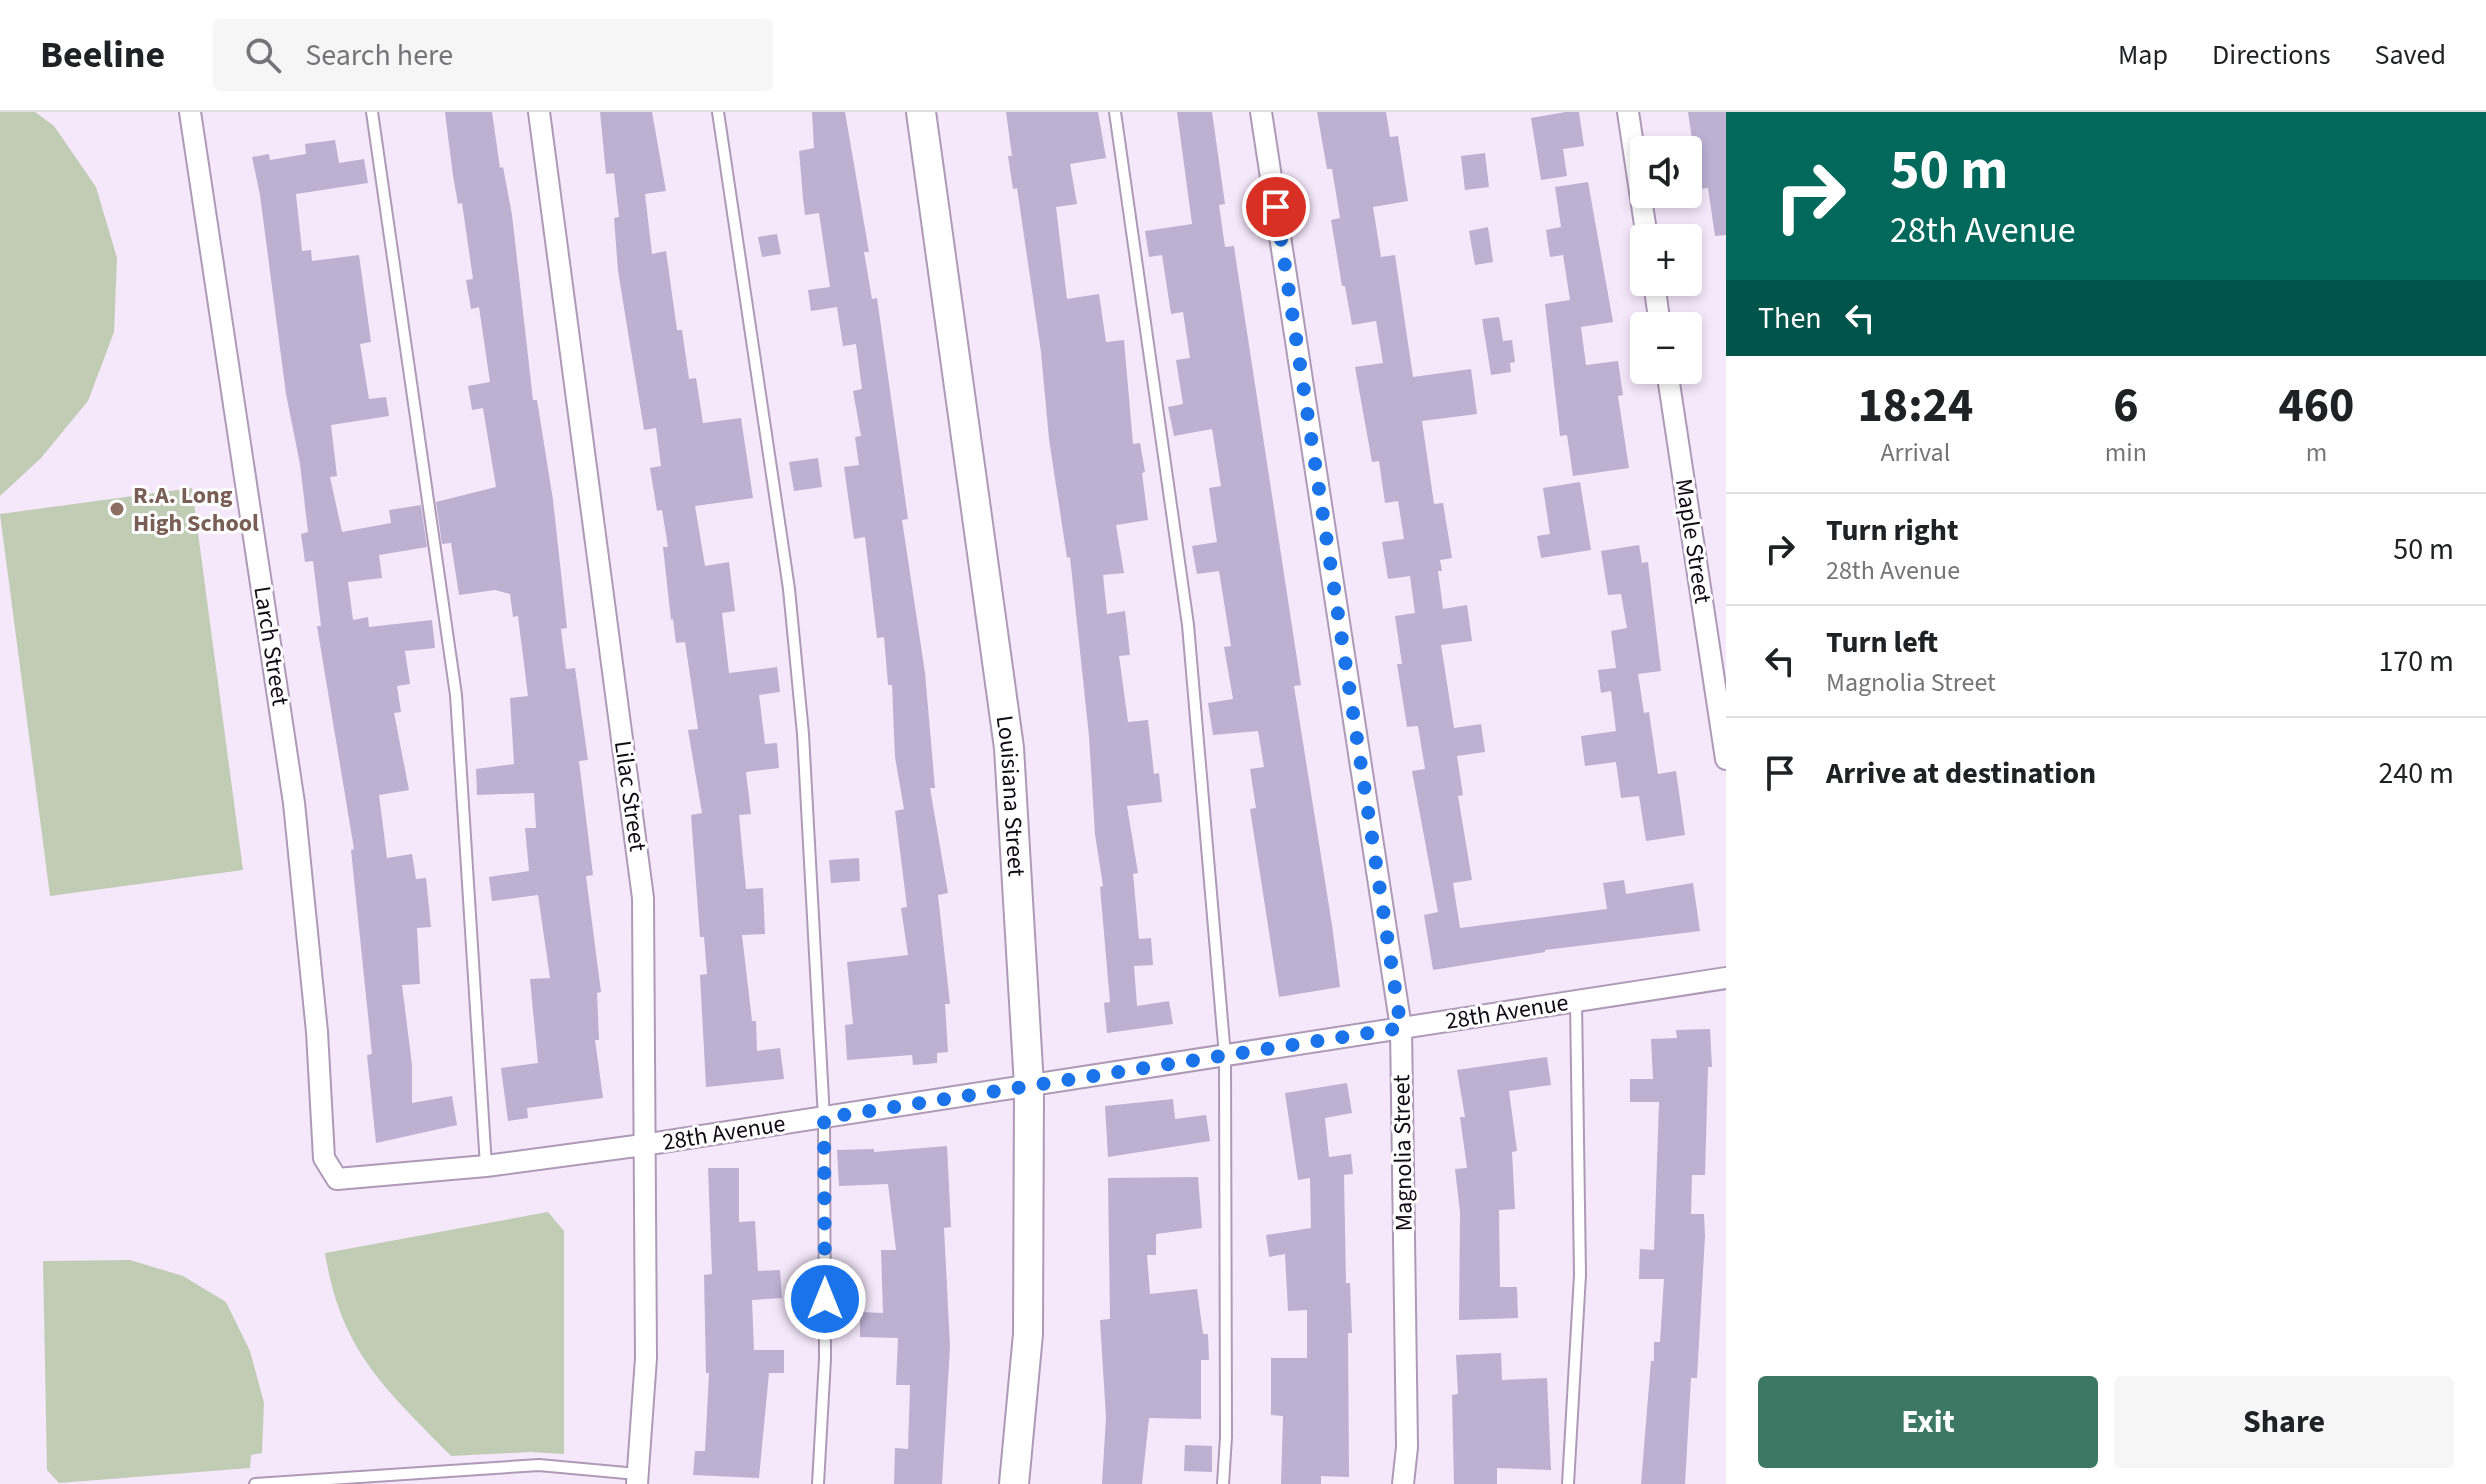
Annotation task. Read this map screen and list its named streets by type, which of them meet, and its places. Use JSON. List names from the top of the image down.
{
  "streets": {
    "street": [
      "Maple Street",
      "Larch Street",
      "Lilac Street",
      "Louisiana Street",
      "28th Avenue",
      "Magnolia Street"
    ]
  },
  "crossings": [
    ["Larch Street", "28th Avenue"],
    ["Lilac Street", "28th Avenue"],
    ["Louisiana Street", "28th Avenue"],
    ["28th Avenue", "Magnolia Street"]
  ],
  "places": ["R.A. Long High School"],
  "page": {
    "header": "Beeline",
    "search": "Search here",
    "nav": ["Map", "Directions", "Saved"],
    "turn": ["50 m", "28th Avenue"],
    "map_buttons": ["+", "−"],
    "then": "Then",
    "eta": [
      "18:24",
      "Arrival",
      "6",
      "min",
      "460",
      "m"
    ],
    "list": [
      {
        "name": "Turn right",
        "note": "28th Avenue",
        "value": "50 m"
      },
      {
        "name": "Turn left",
        "note": "Magnolia Street",
        "value": "170 m"
      },
      {
        "name": "Arrive at destination",
        "value": "240 m"
      }
    ],
    "buttons": ["Exit", "Share"]
  }
}
